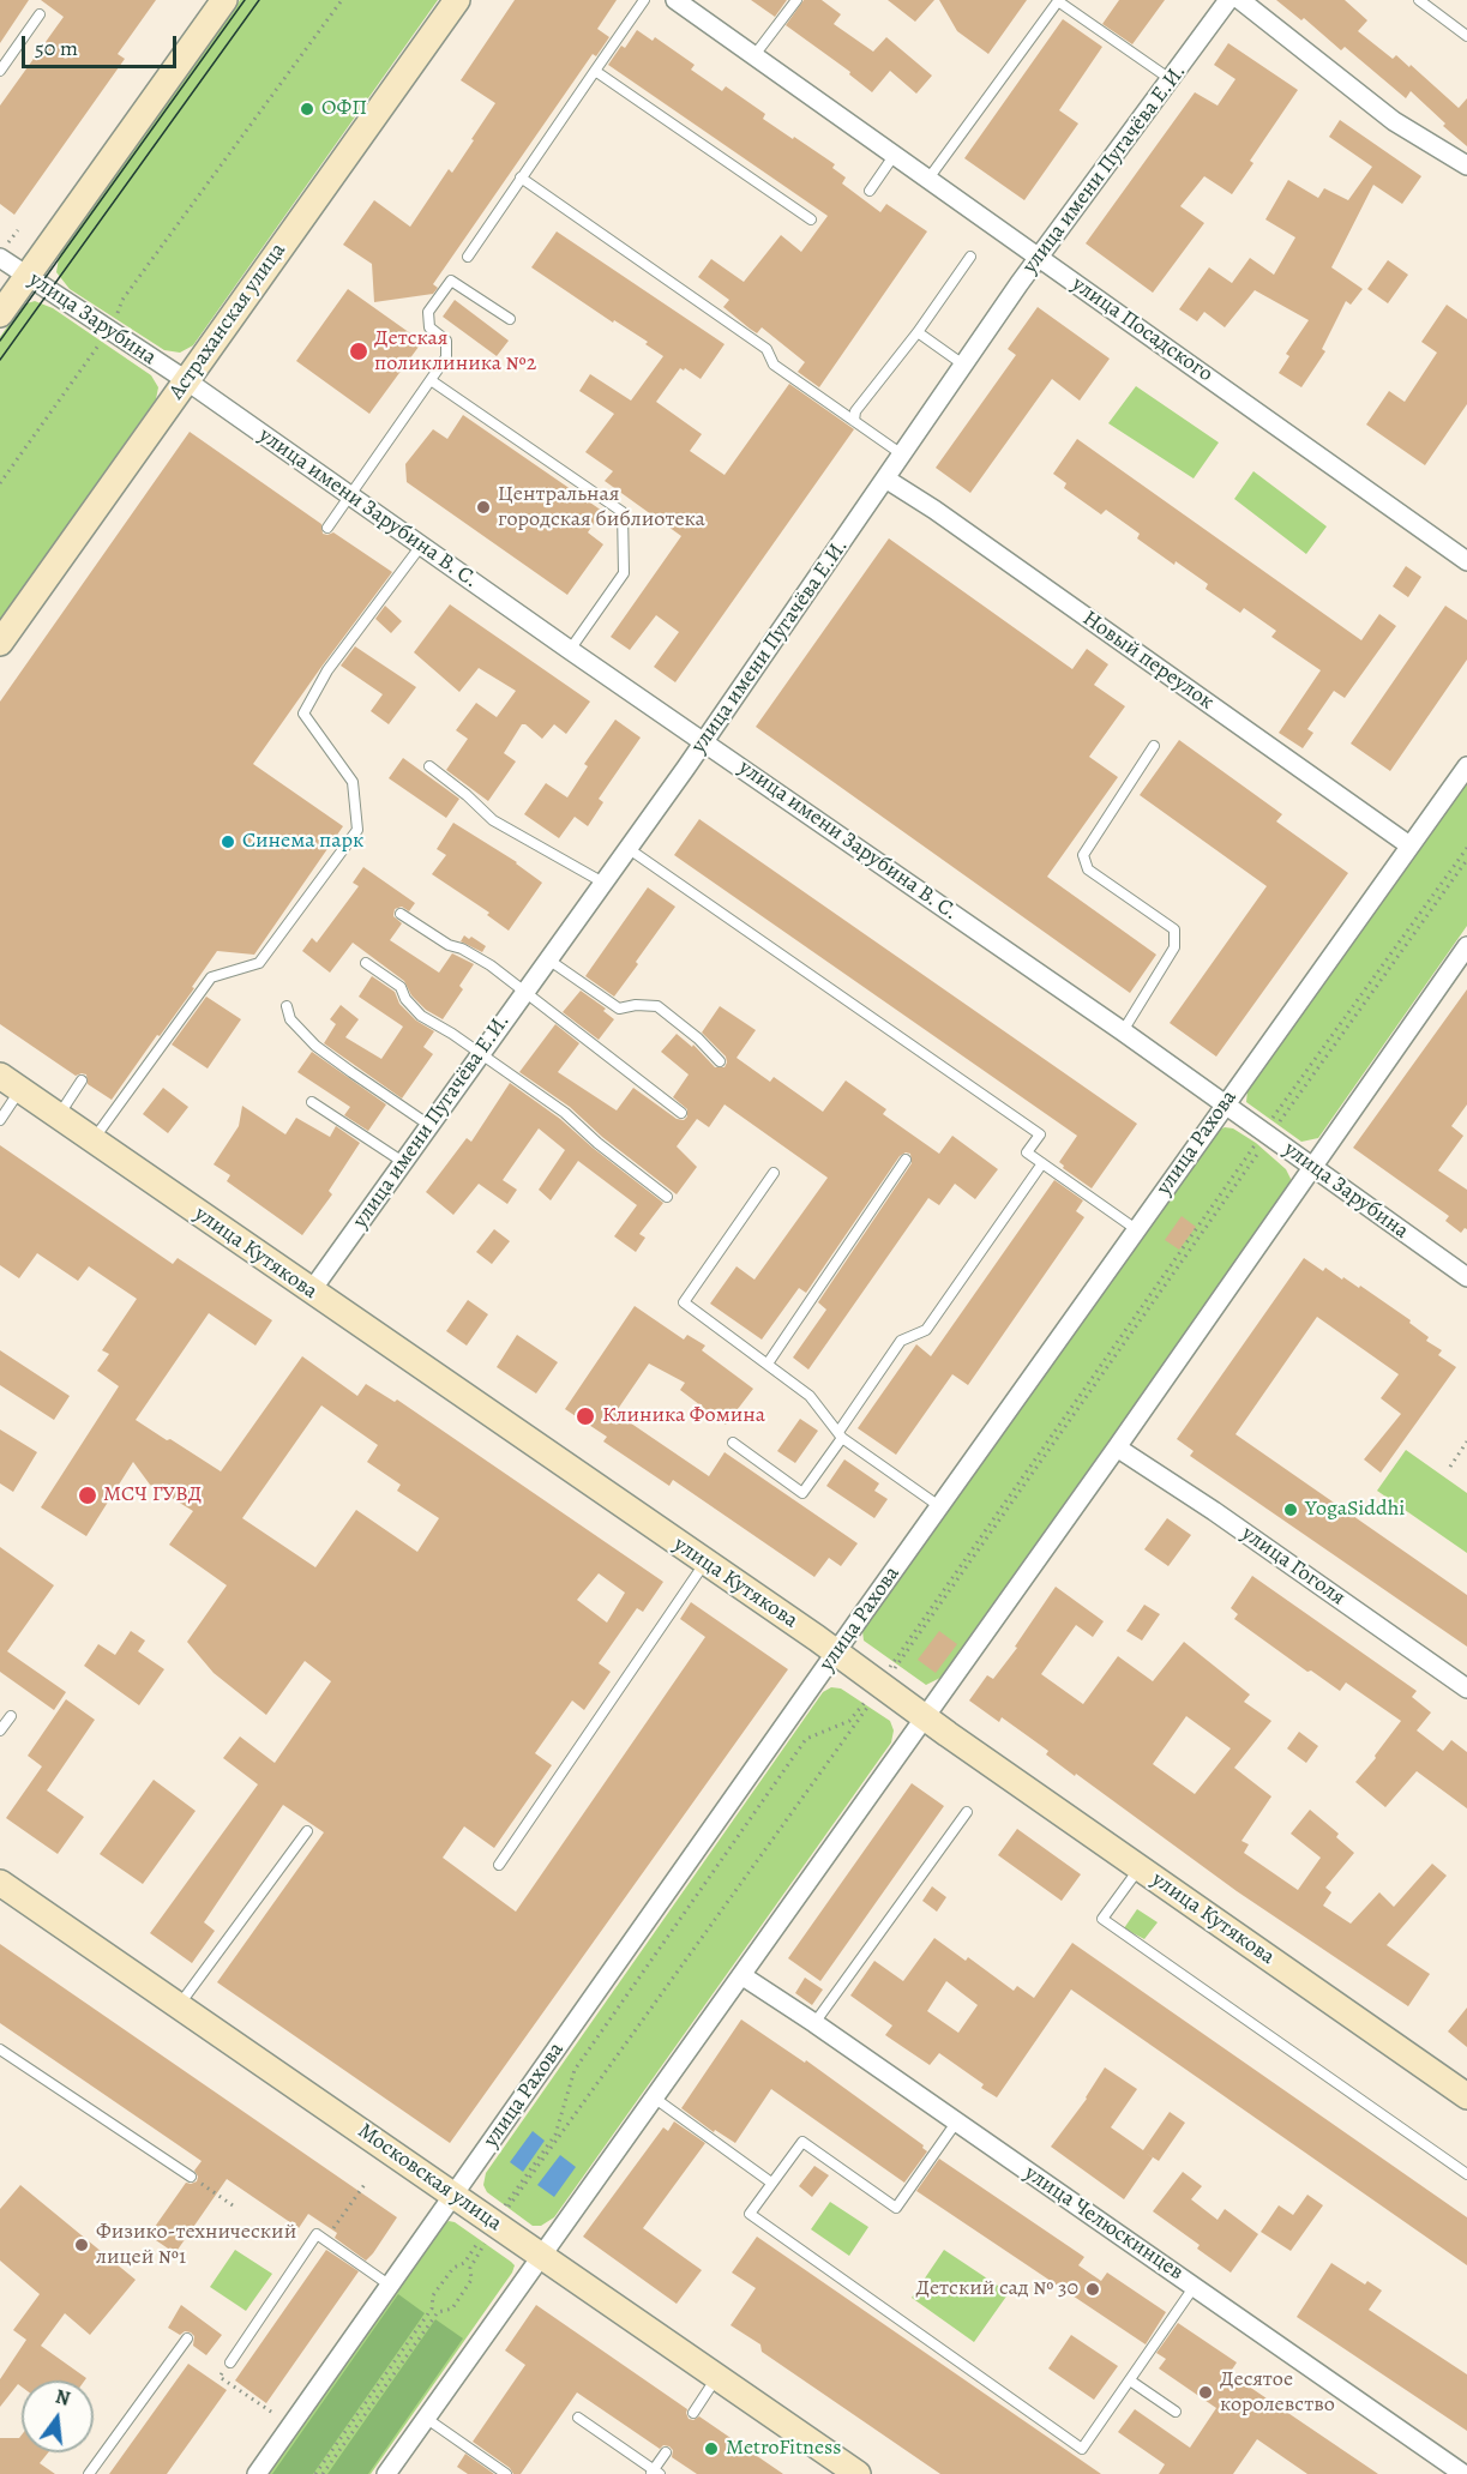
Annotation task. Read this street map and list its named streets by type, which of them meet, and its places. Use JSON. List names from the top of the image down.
{
  "streets": {
    "main road": ["Астраханская улица", "улица Кутякова", "Московская улица"],
    "street": [
      "улица имени Пугачёва Е.И.",
      "улица Зарубина",
      "улица Посадского",
      "улица имени Зарубина В. С.",
      "Новый переулок",
      "улица Рахова",
      "улица Гоголя",
      "улица Челюскинцев"
    ]
  },
  "crossings": [
    ["улица имени Пугачёва Е.И.", "улица Посадского"],
    ["улица имени Пугачёва Е.И.", "улица имени Зарубина В. С."],
    ["улица имени Пугачёва Е.И.", "Новый переулок"],
    ["улица имени Пугачёва Е.И.", "улица Кутякова"],
    ["улица Зарубина", "Астраханская улица"],
    ["улица Зарубина", "улица имени Зарубина В. С."],
    ["улица Зарубина", "улица Рахова"],
    ["Астраханская улица", "улица имени Зарубина В. С."],
    ["улица имени Зарубина В. С.", "улица Рахова"],
    ["Новый переулок", "улица Рахова"],
    ["улица Рахова", "улица Кутякова"],
    ["улица Рахова", "Московская улица"]
  ],
  "places": [
    "ОФП",
    "Детская поликлиника №2",
    "Центральная городская библиотека",
    "Синема парк",
    "Клиника Фомина",
    "МСЧ ГУВД",
    "YogaSiddhi",
    "Физико-технический лицей №1",
    "Детский сад № 30",
    "Десятое королевство",
    "MetroFitness"
  ],
  "scale_bar": "50 m",
  "north": "top"
}
